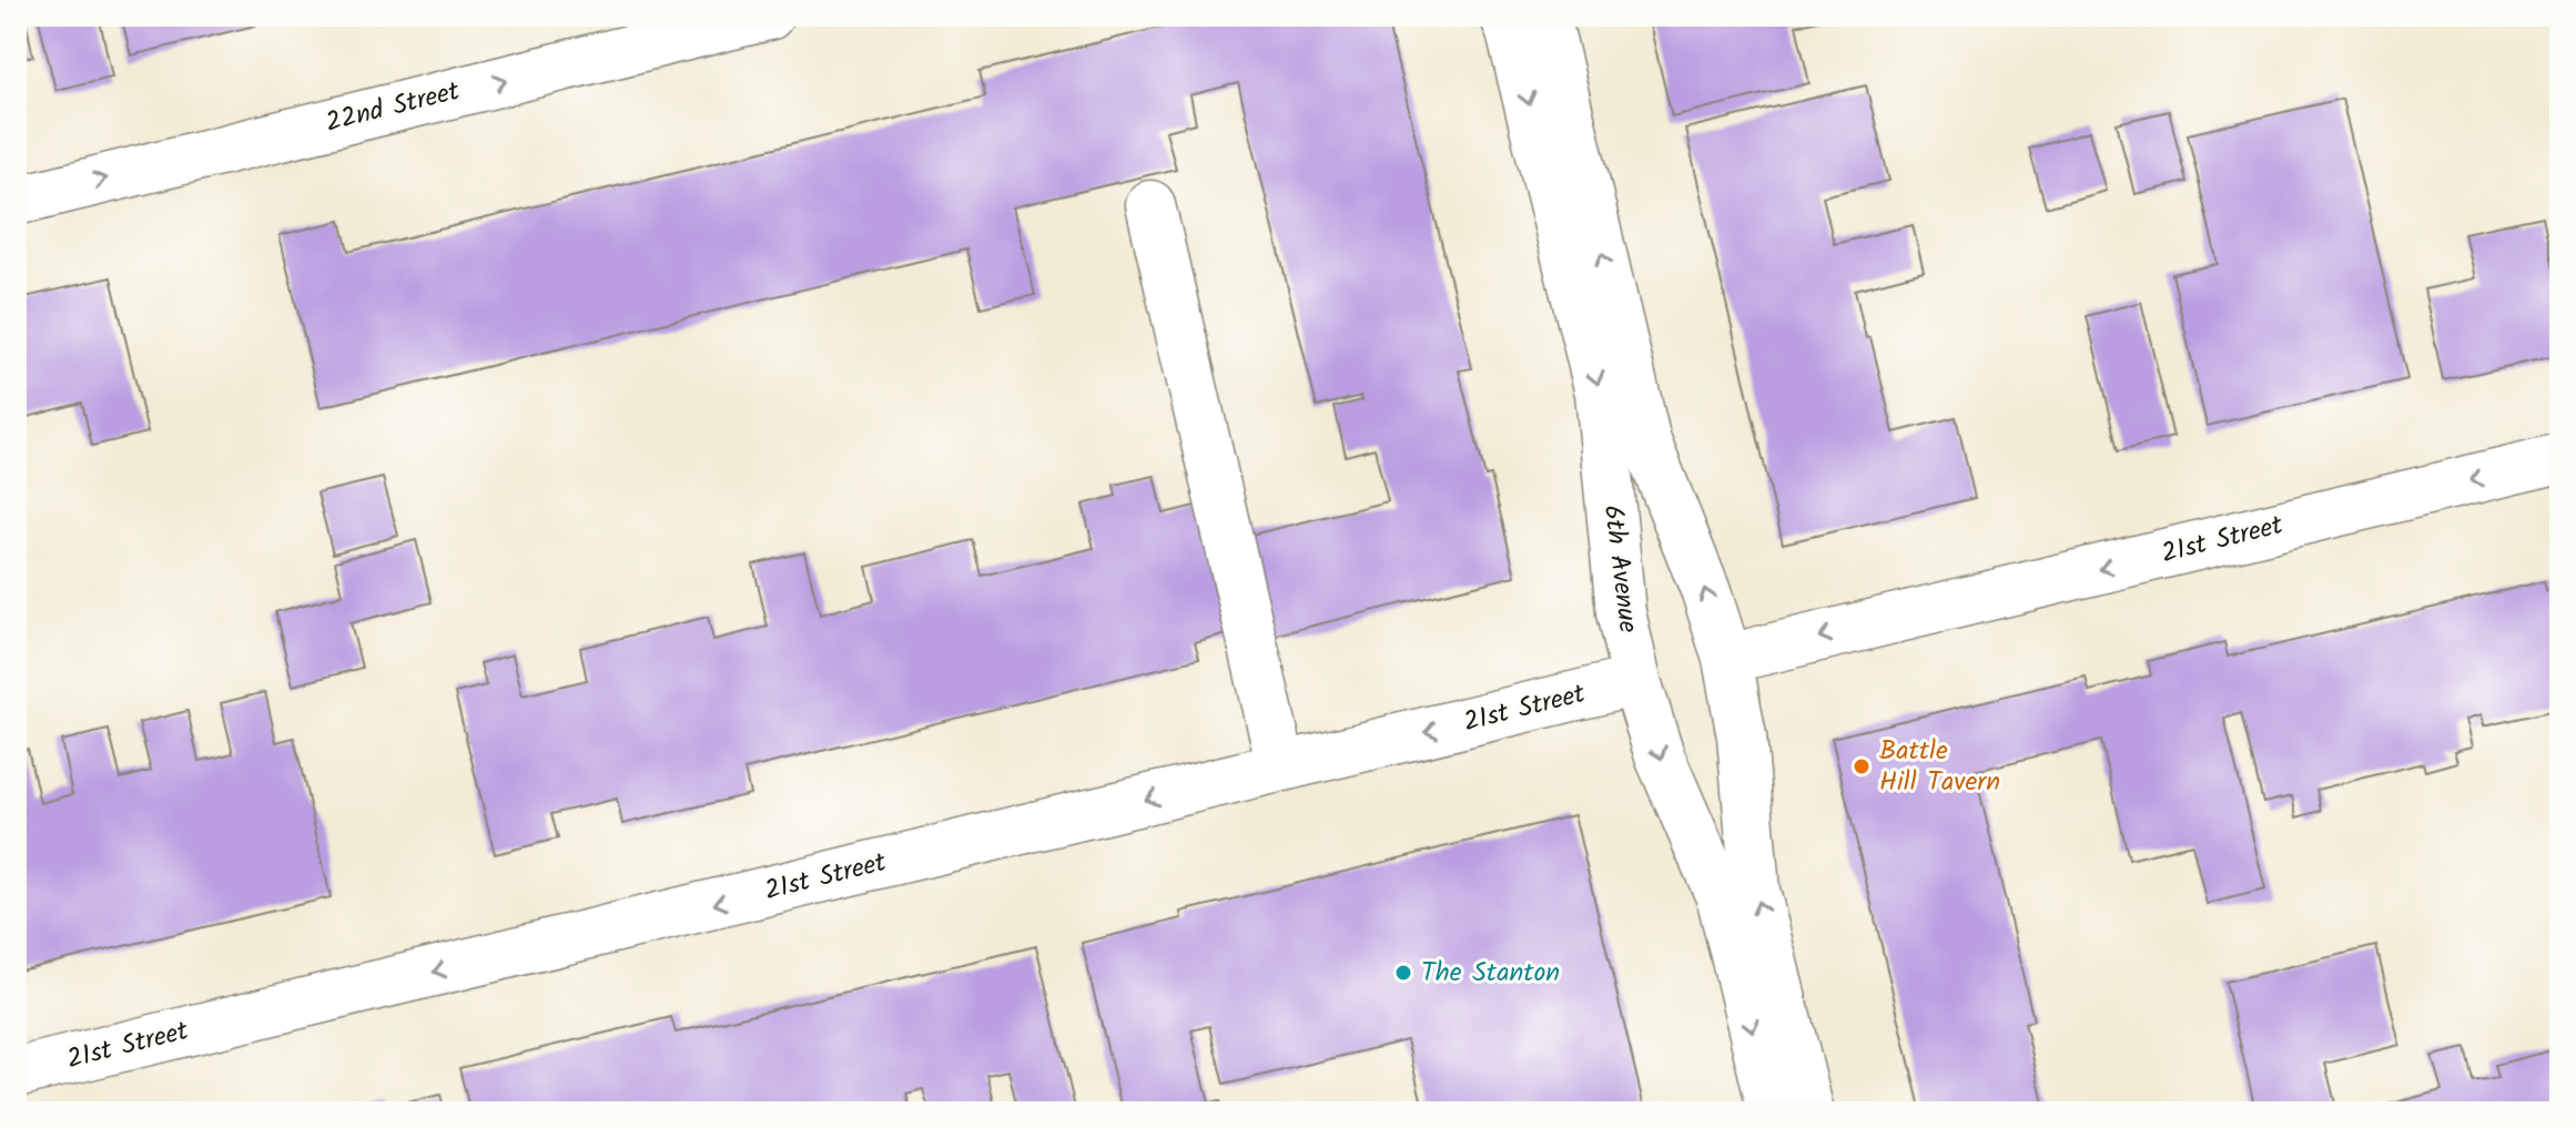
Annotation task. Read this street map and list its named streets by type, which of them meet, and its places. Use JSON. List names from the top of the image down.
{
  "streets": {
    "street": ["22nd Street", "21st Street", "6th Avenue"]
  },
  "crossings": [
    ["21st Street", "6th Avenue"]
  ],
  "one_way": ["22nd Street", "21st Street"],
  "places": ["Battle Hill Tavern", "The Stanton"]
}
